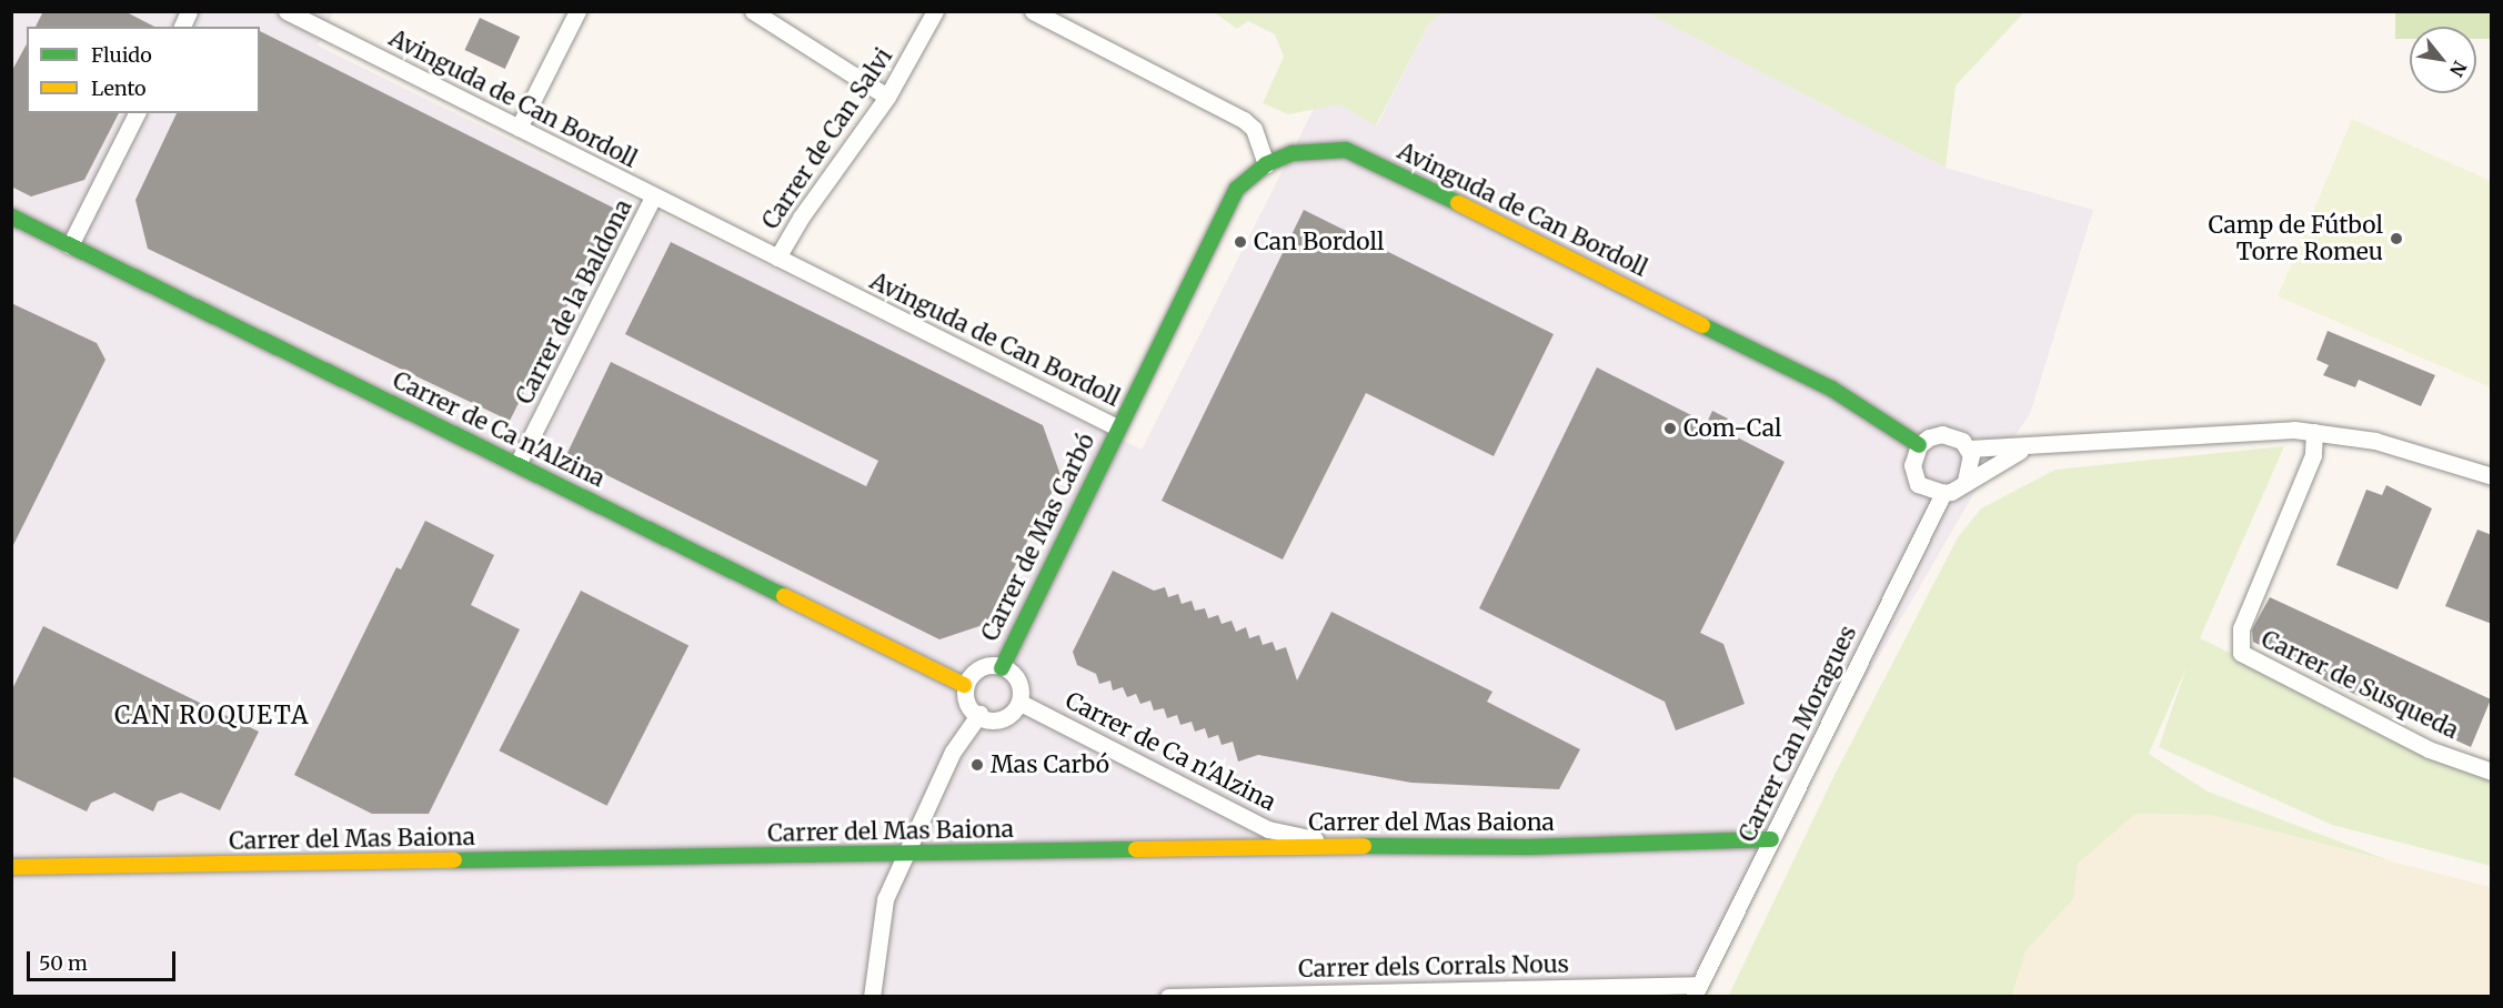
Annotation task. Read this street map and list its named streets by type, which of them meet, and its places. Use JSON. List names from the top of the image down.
{
  "streets": {
    "street": [
      "Avinguda de Can Bordoll",
      "Carrer de Can Salvi",
      "Carrer de la Baldona",
      "Carrer de Ca n'Alzina",
      "Carrer de Mas Carbó",
      "Carrer de Susqueda",
      "Carrer Can Moragues",
      "Carrer del Mas Baiona",
      "Carrer dels Corrals Nous"
    ]
  },
  "crossings": [
    ["Avinguda de Can Bordoll", "Carrer de Can Salvi"],
    ["Avinguda de Can Bordoll", "Carrer de la Baldona"],
    ["Avinguda de Can Bordoll", "Carrer de Mas Carbó"],
    ["Avinguda de Can Bordoll", "Carrer Can Moragues"],
    ["Carrer de la Baldona", "Carrer de Ca n'Alzina"],
    ["Carrer de Ca n'Alzina", "Carrer de Mas Carbó"],
    ["Carrer de Ca n'Alzina", "Carrer del Mas Baiona"],
    ["Carrer Can Moragues", "Carrer del Mas Baiona"],
    ["Carrer Can Moragues", "Carrer dels Corrals Nous"]
  ],
  "districts": ["CAN ROQUETA"],
  "places": [
    "Camp de Fútbol Torre Romeu",
    "Can Bordoll",
    "Com-Cal",
    "Mas Carbó"
  ],
  "legend": ["Fluido", "Lento"],
  "scale_bar": "50 m",
  "north": "bottom right"
}
